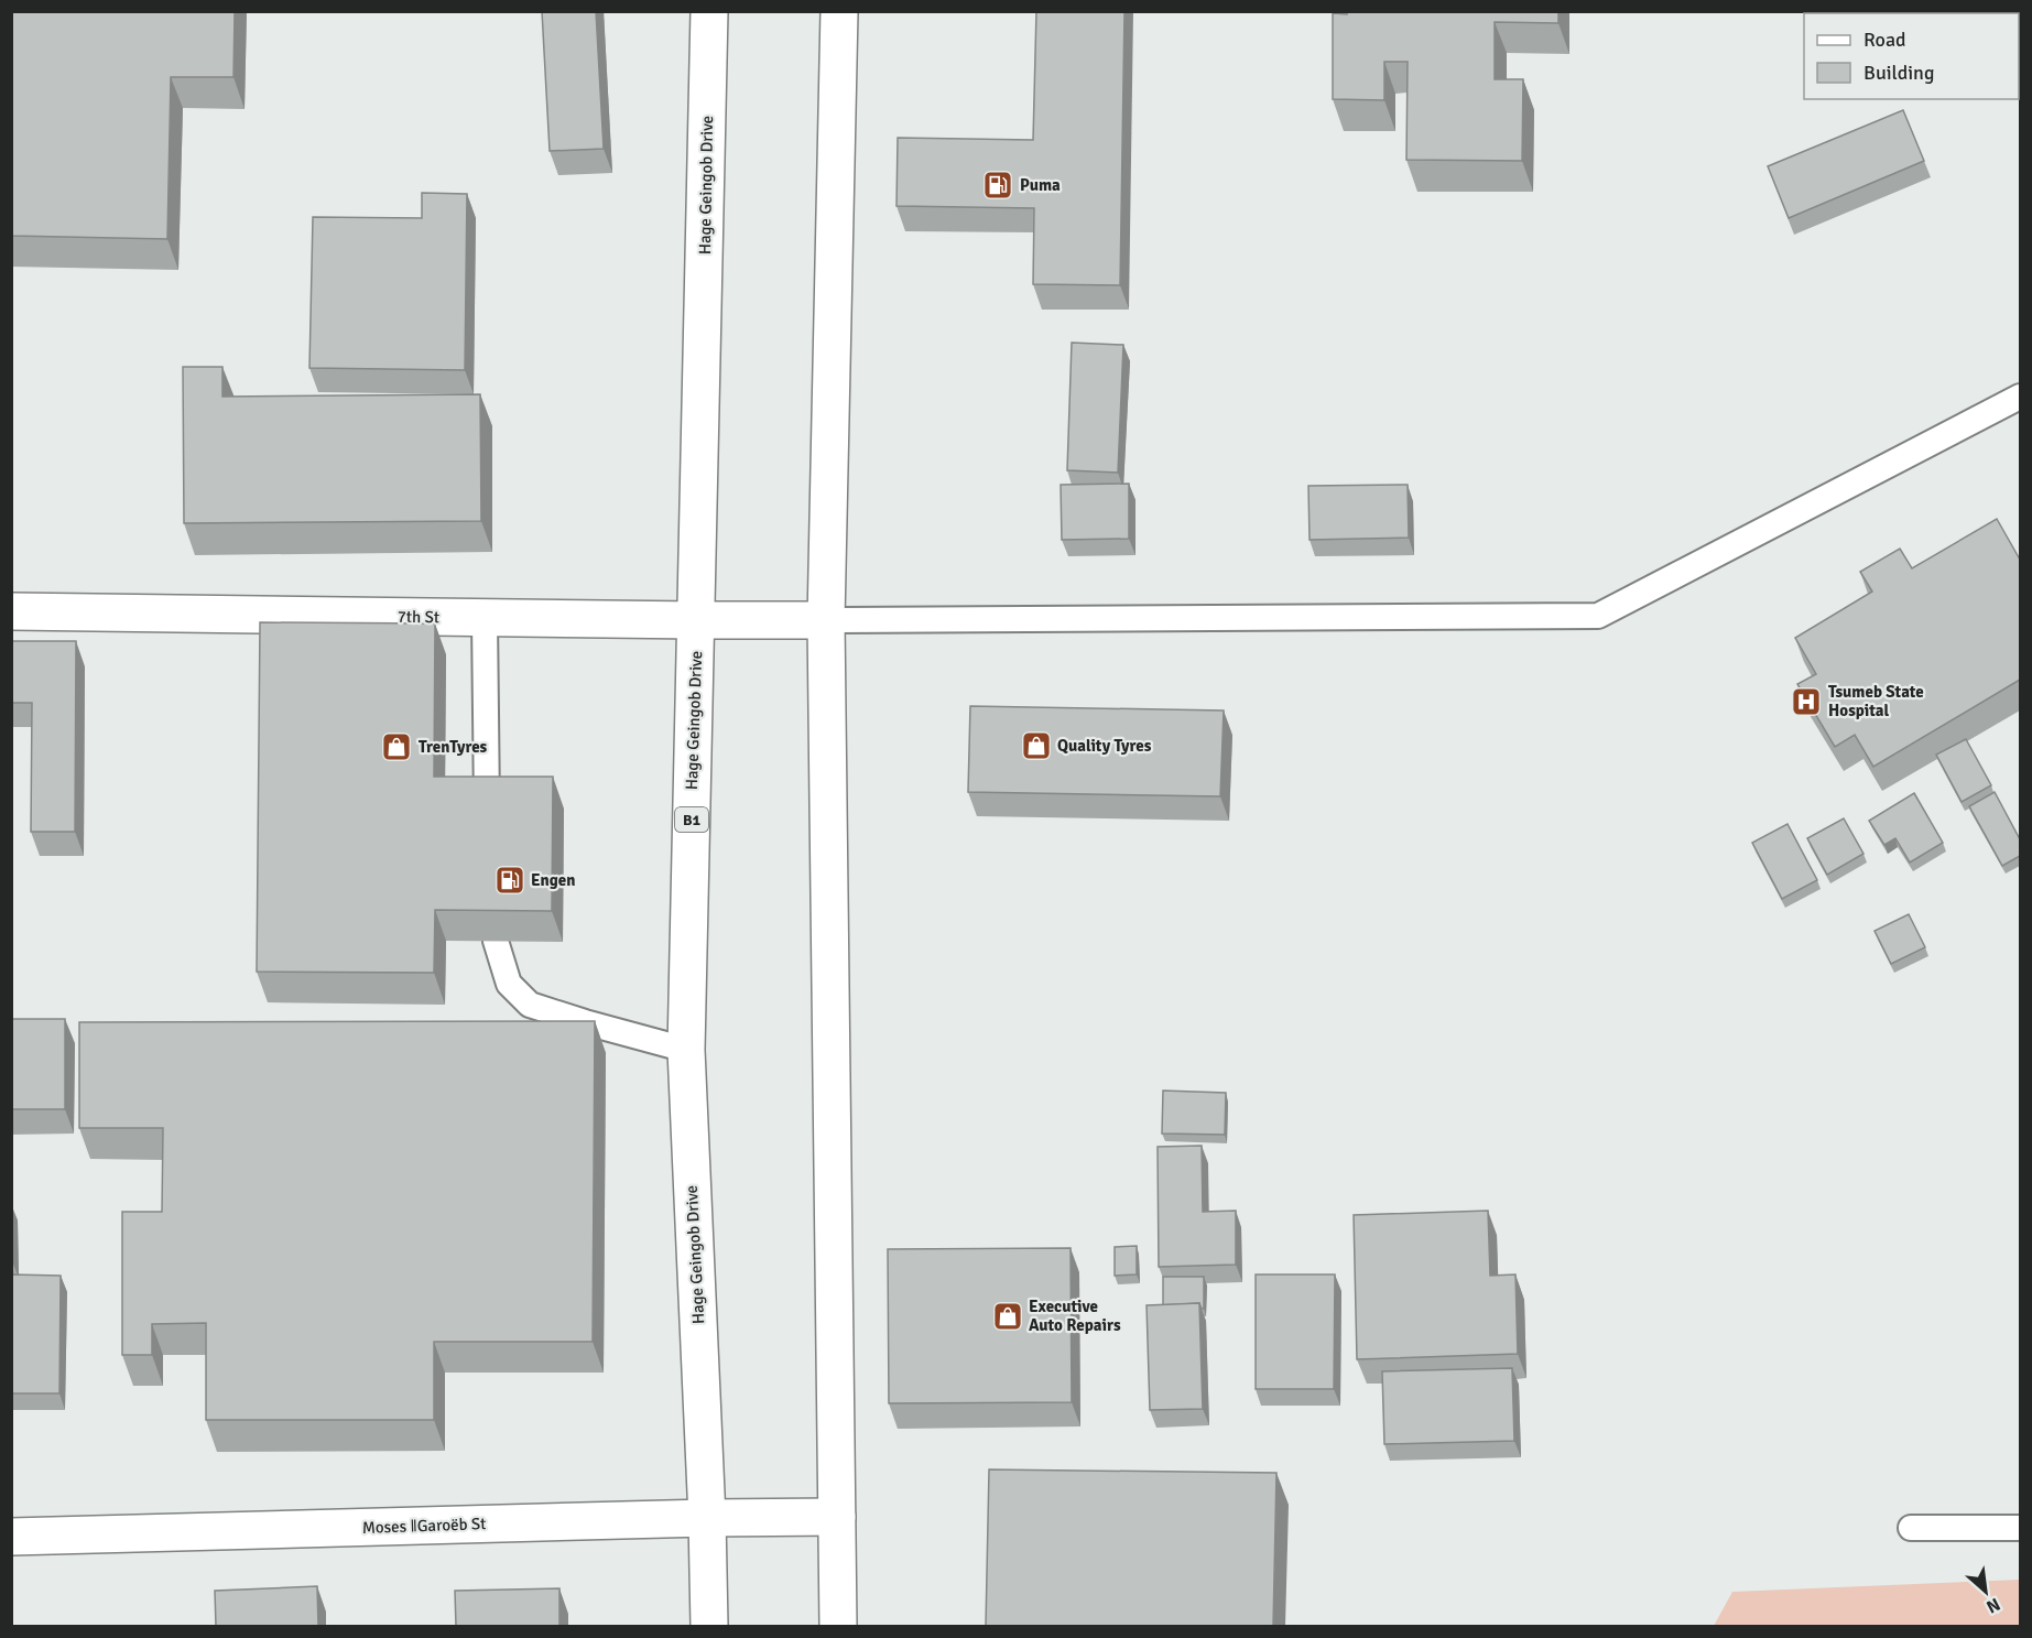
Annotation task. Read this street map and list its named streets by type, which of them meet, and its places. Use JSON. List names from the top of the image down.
{
  "streets": {
    "main road": [
      "Hage Geingob Drive",
      "7th St",
      "B1",
      "Moses ǁGaroëb St"
    ]
  },
  "crossings": [
    ["Hage Geingob Drive", "7th St"],
    ["Hage Geingob Drive", "Moses ǁGaroëb St"]
  ],
  "places": {
    "fuel station": ["Puma", "Engen"],
    "hospital": ["Tsumeb State Hospital"],
    "shop": ["Quality Tyres", "TrenTyres", "Executive Auto Repairs"]
  },
  "legend": ["Road", "Building"],
  "north": "bottom right"
}
